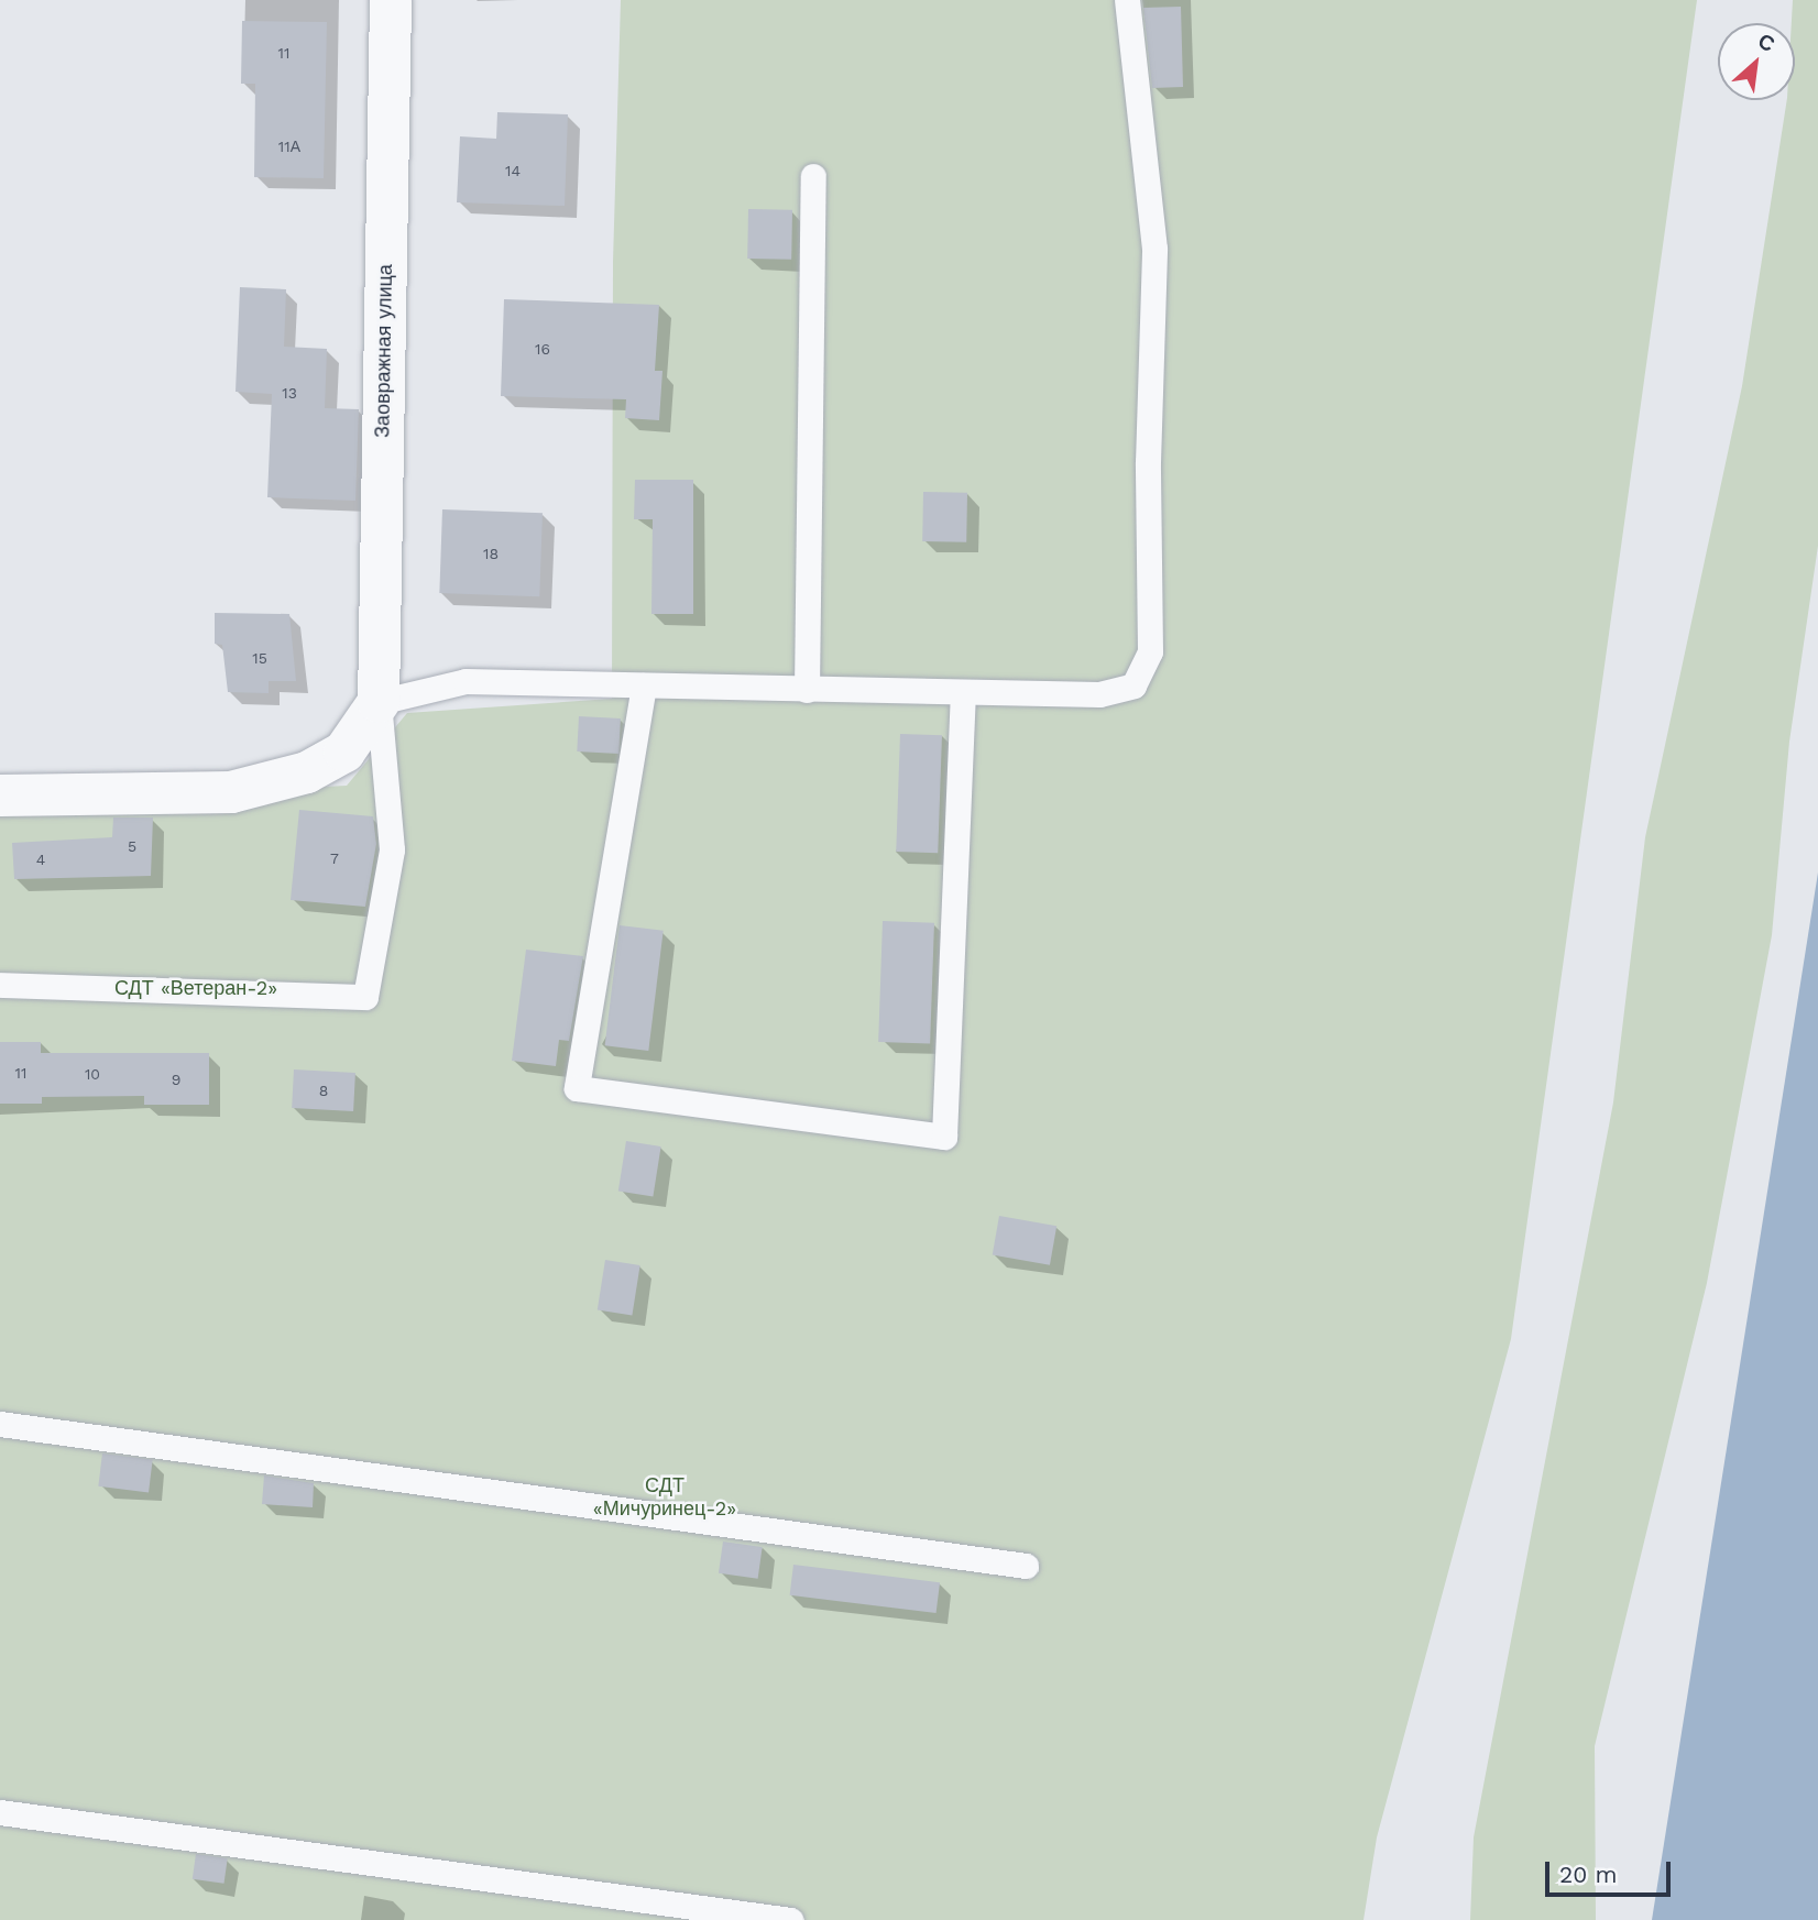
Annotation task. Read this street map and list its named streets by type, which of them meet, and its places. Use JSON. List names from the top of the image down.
{
  "streets": {
    "street": ["Заовражная улица"]
  },
  "parks": ["СДТ «Ветеран-2»", "СДТ «Мичуринец-2»"],
  "house_numbers": [
    "11",
    "11А",
    "14",
    "16",
    "13",
    "18",
    "15",
    "5",
    "7",
    "4",
    "11",
    "10",
    "9",
    "8"
  ],
  "scale_bar": "20 m",
  "north": "top right"
}
